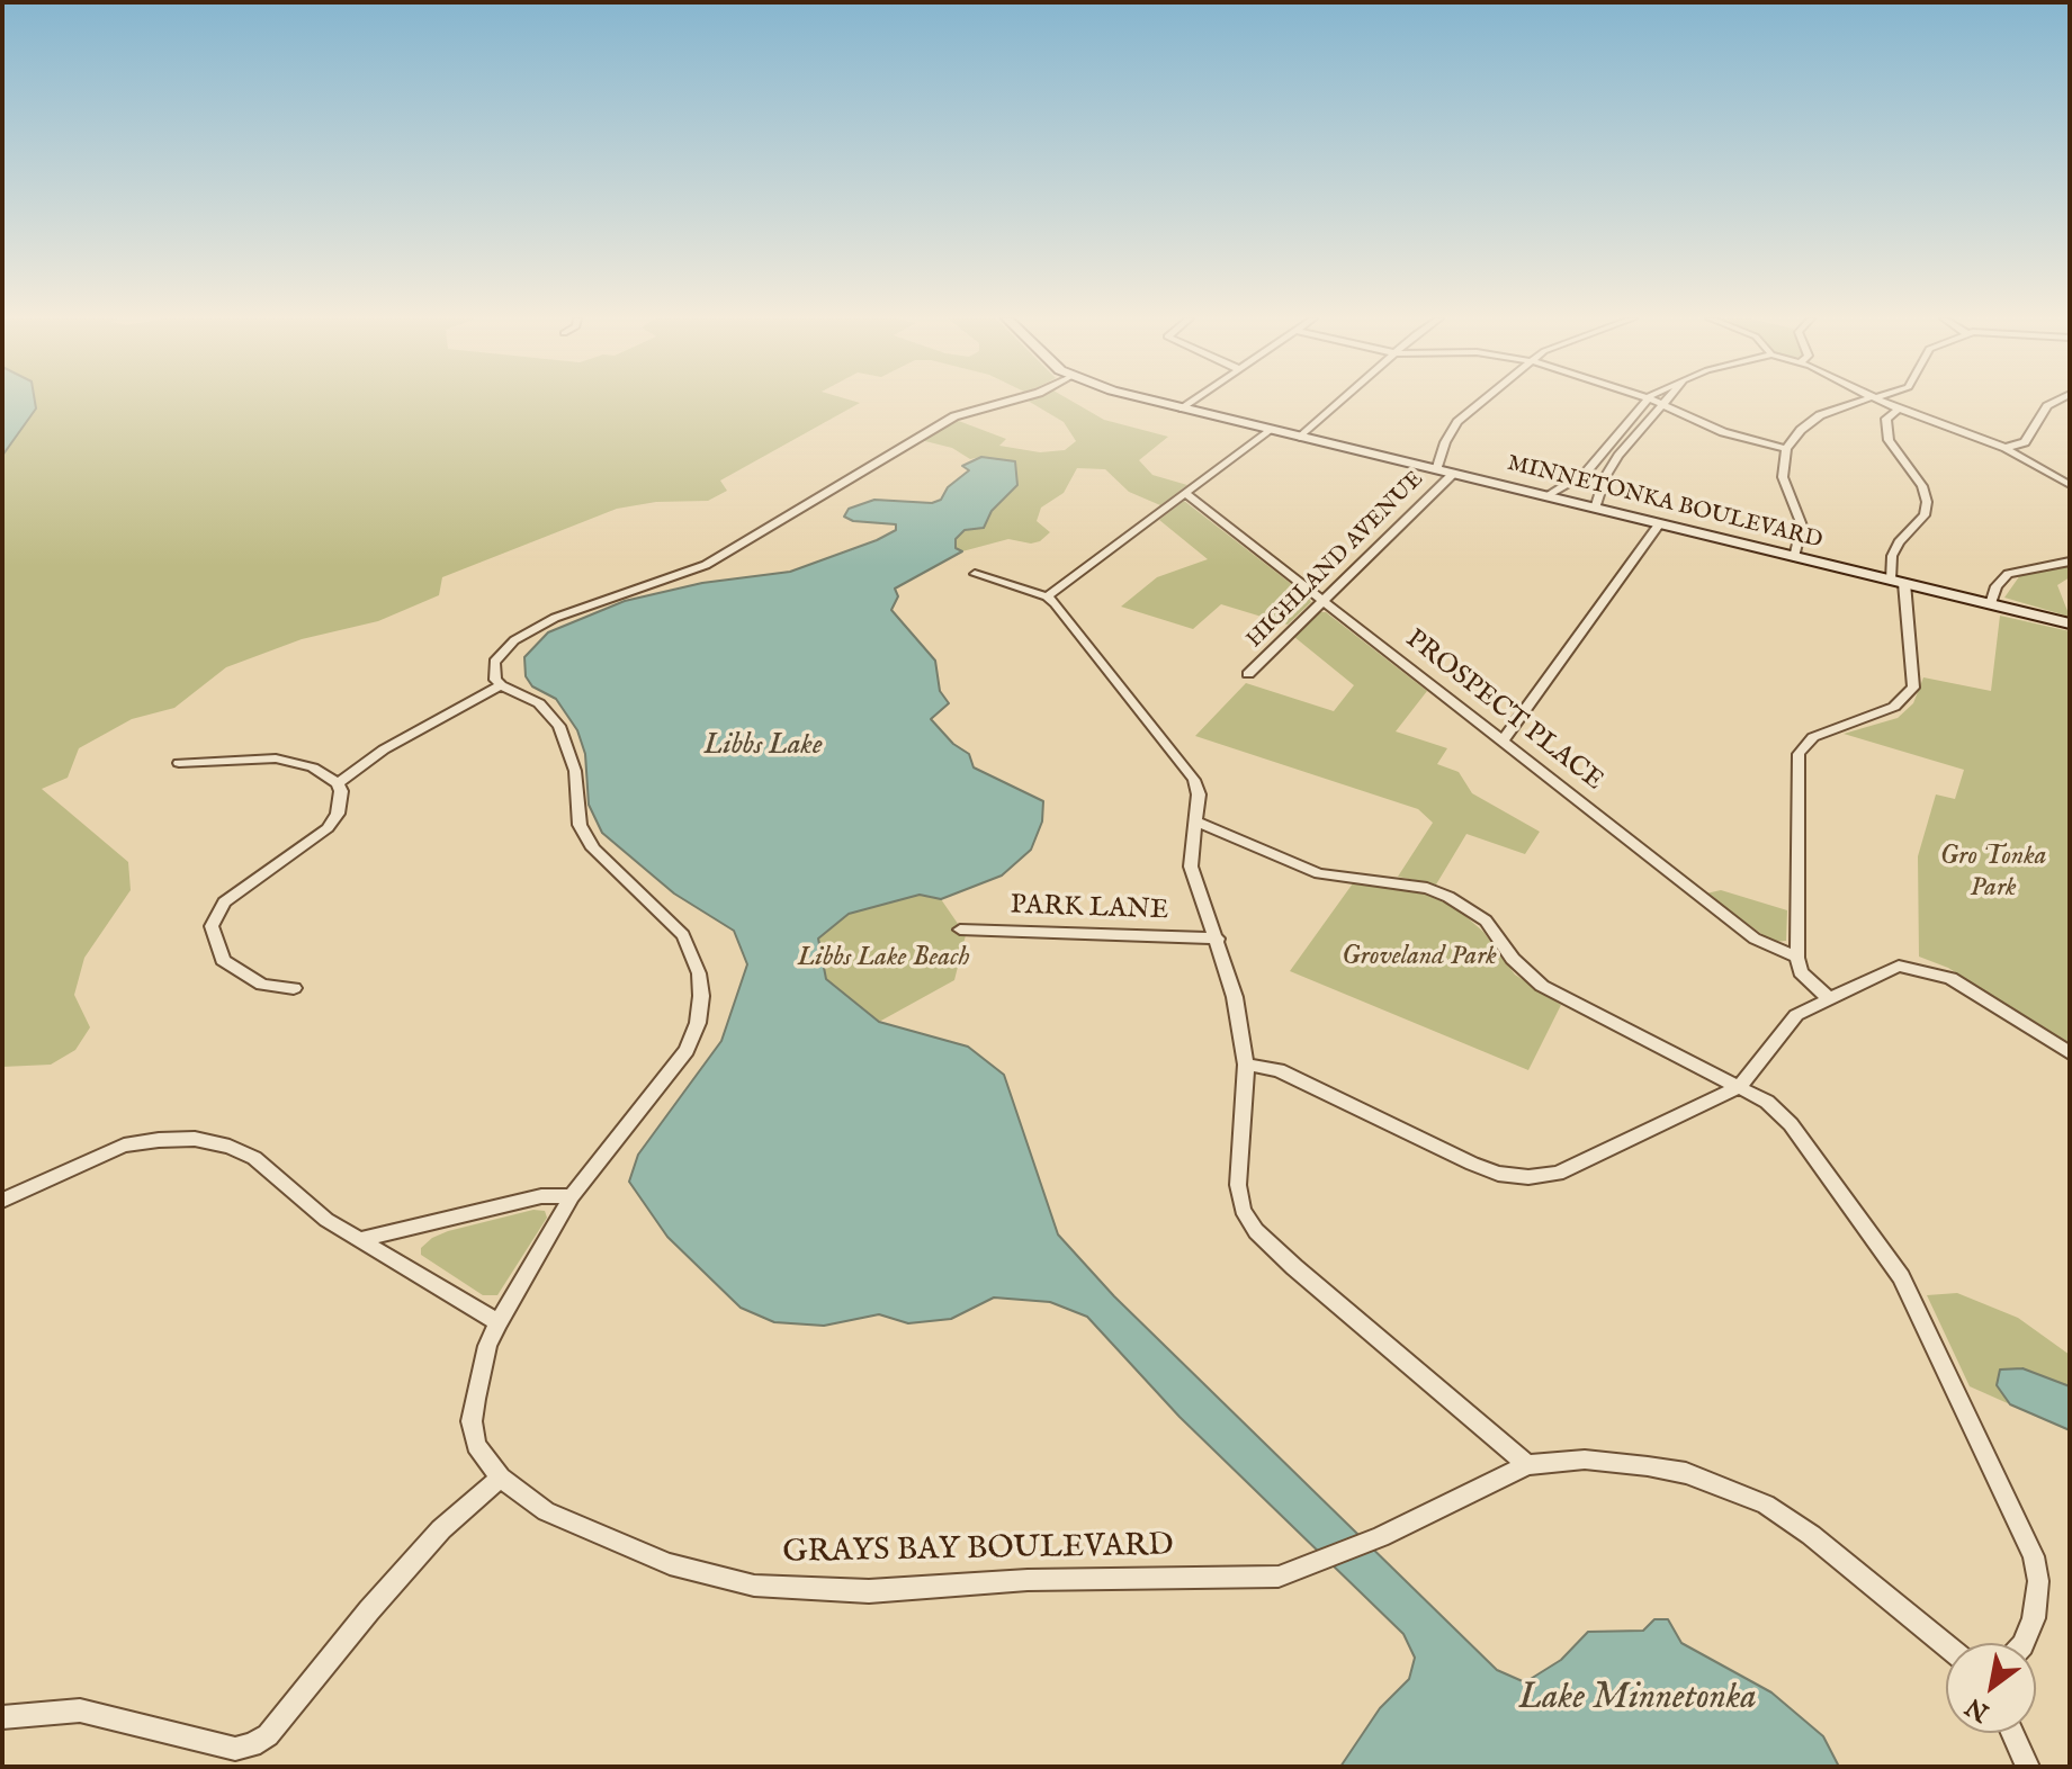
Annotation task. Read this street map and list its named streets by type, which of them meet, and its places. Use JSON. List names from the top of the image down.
{
  "streets": {
    "main road": ["MINNETONKA BOULEVARD"],
    "street": [
      "HIGHLAND AVENUE",
      "PROSPECT PLACE",
      "PARK LANE",
      "GRAYS BAY BOULEVARD"
    ]
  },
  "crossings": [
    ["MINNETONKA BOULEVARD", "HIGHLAND AVENUE"],
    ["HIGHLAND AVENUE", "PROSPECT PLACE"]
  ],
  "water": ["Libbs Lake", "Lake Minnetonka"],
  "parks": ["Gro Tonka Park", "Groveland Park", "Libbs Lake Beach"],
  "north": "bottom left"
}
